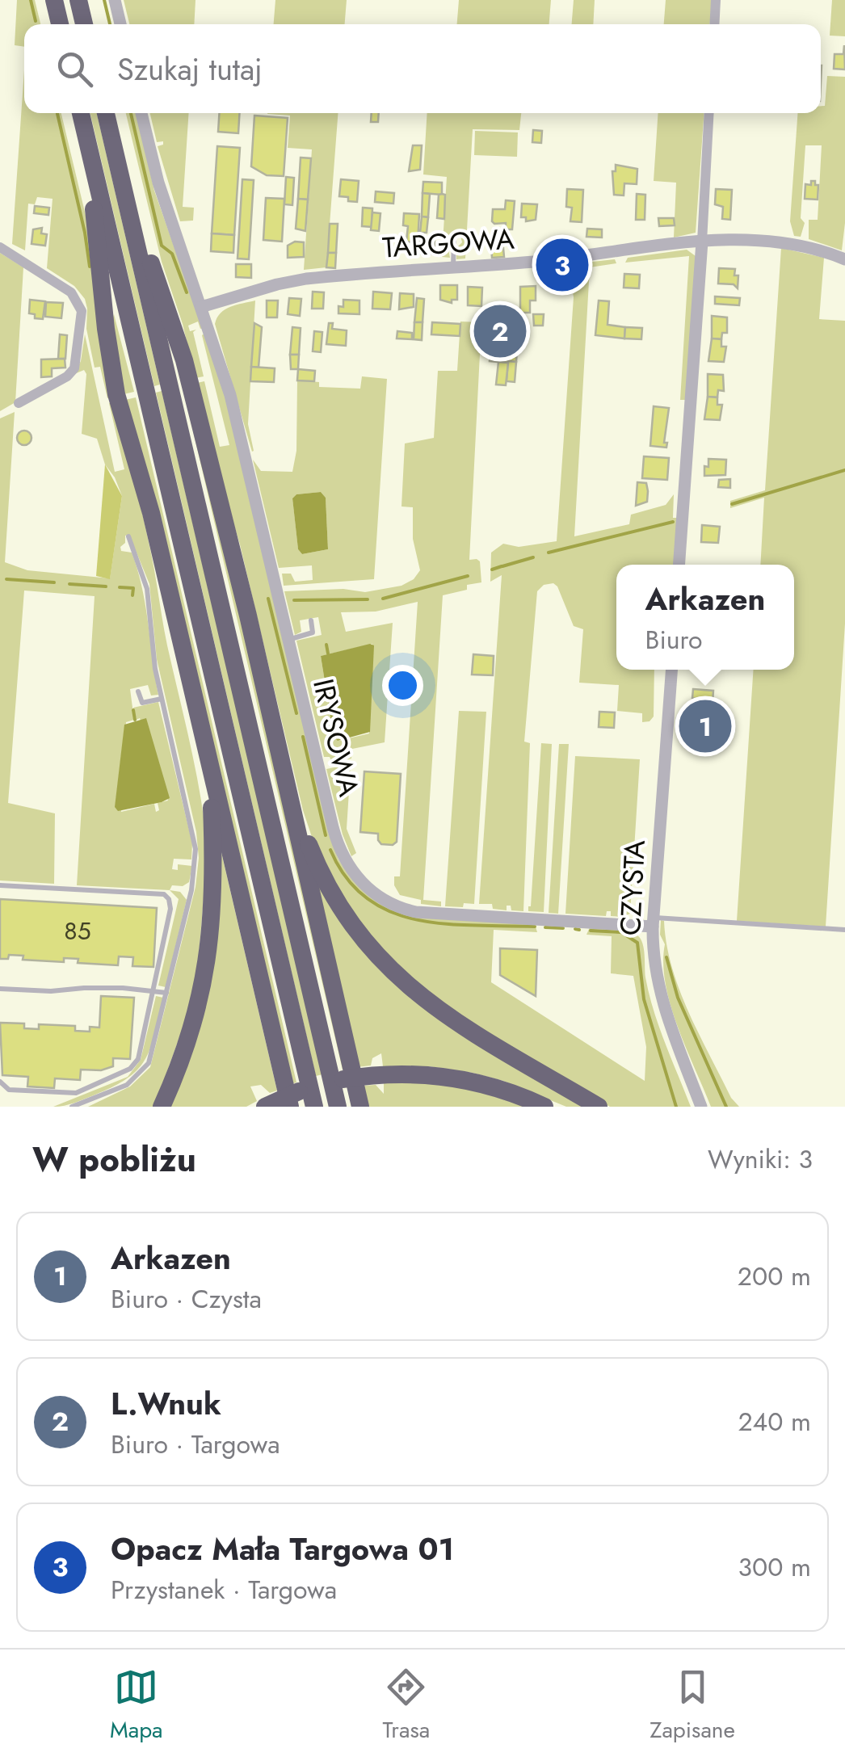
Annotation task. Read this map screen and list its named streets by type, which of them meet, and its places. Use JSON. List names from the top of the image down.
{
  "streets": {
    "street": ["TARGOWA", "IRYSOWA", "CZYSTA"]
  },
  "crossings": [
    ["TARGOWA", "IRYSOWA"],
    ["IRYSOWA", "CZYSTA"]
  ],
  "house_numbers": ["85"],
  "page": {
    "search": "Szukaj tutaj",
    "pins": ["3", "2", "1"],
    "popup": ["Arkazen", "Biuro"],
    "heading": ["W pobliżu", "Wyniki: 3"],
    "list": [
      {
        "mark": "1",
        "name": "Arkazen",
        "note": "Biuro · Czysta",
        "value": "200 m"
      },
      {
        "mark": "2",
        "name": "L.Wnuk",
        "note": "Biuro · Targowa",
        "value": "240 m"
      },
      {
        "mark": "3",
        "name": "Opacz Mała Targowa 01",
        "note": "Przystanek · Targowa",
        "value": "300 m"
      }
    ],
    "nav": ["Mapa", "Trasa", "Zapisane"]
  }
}
